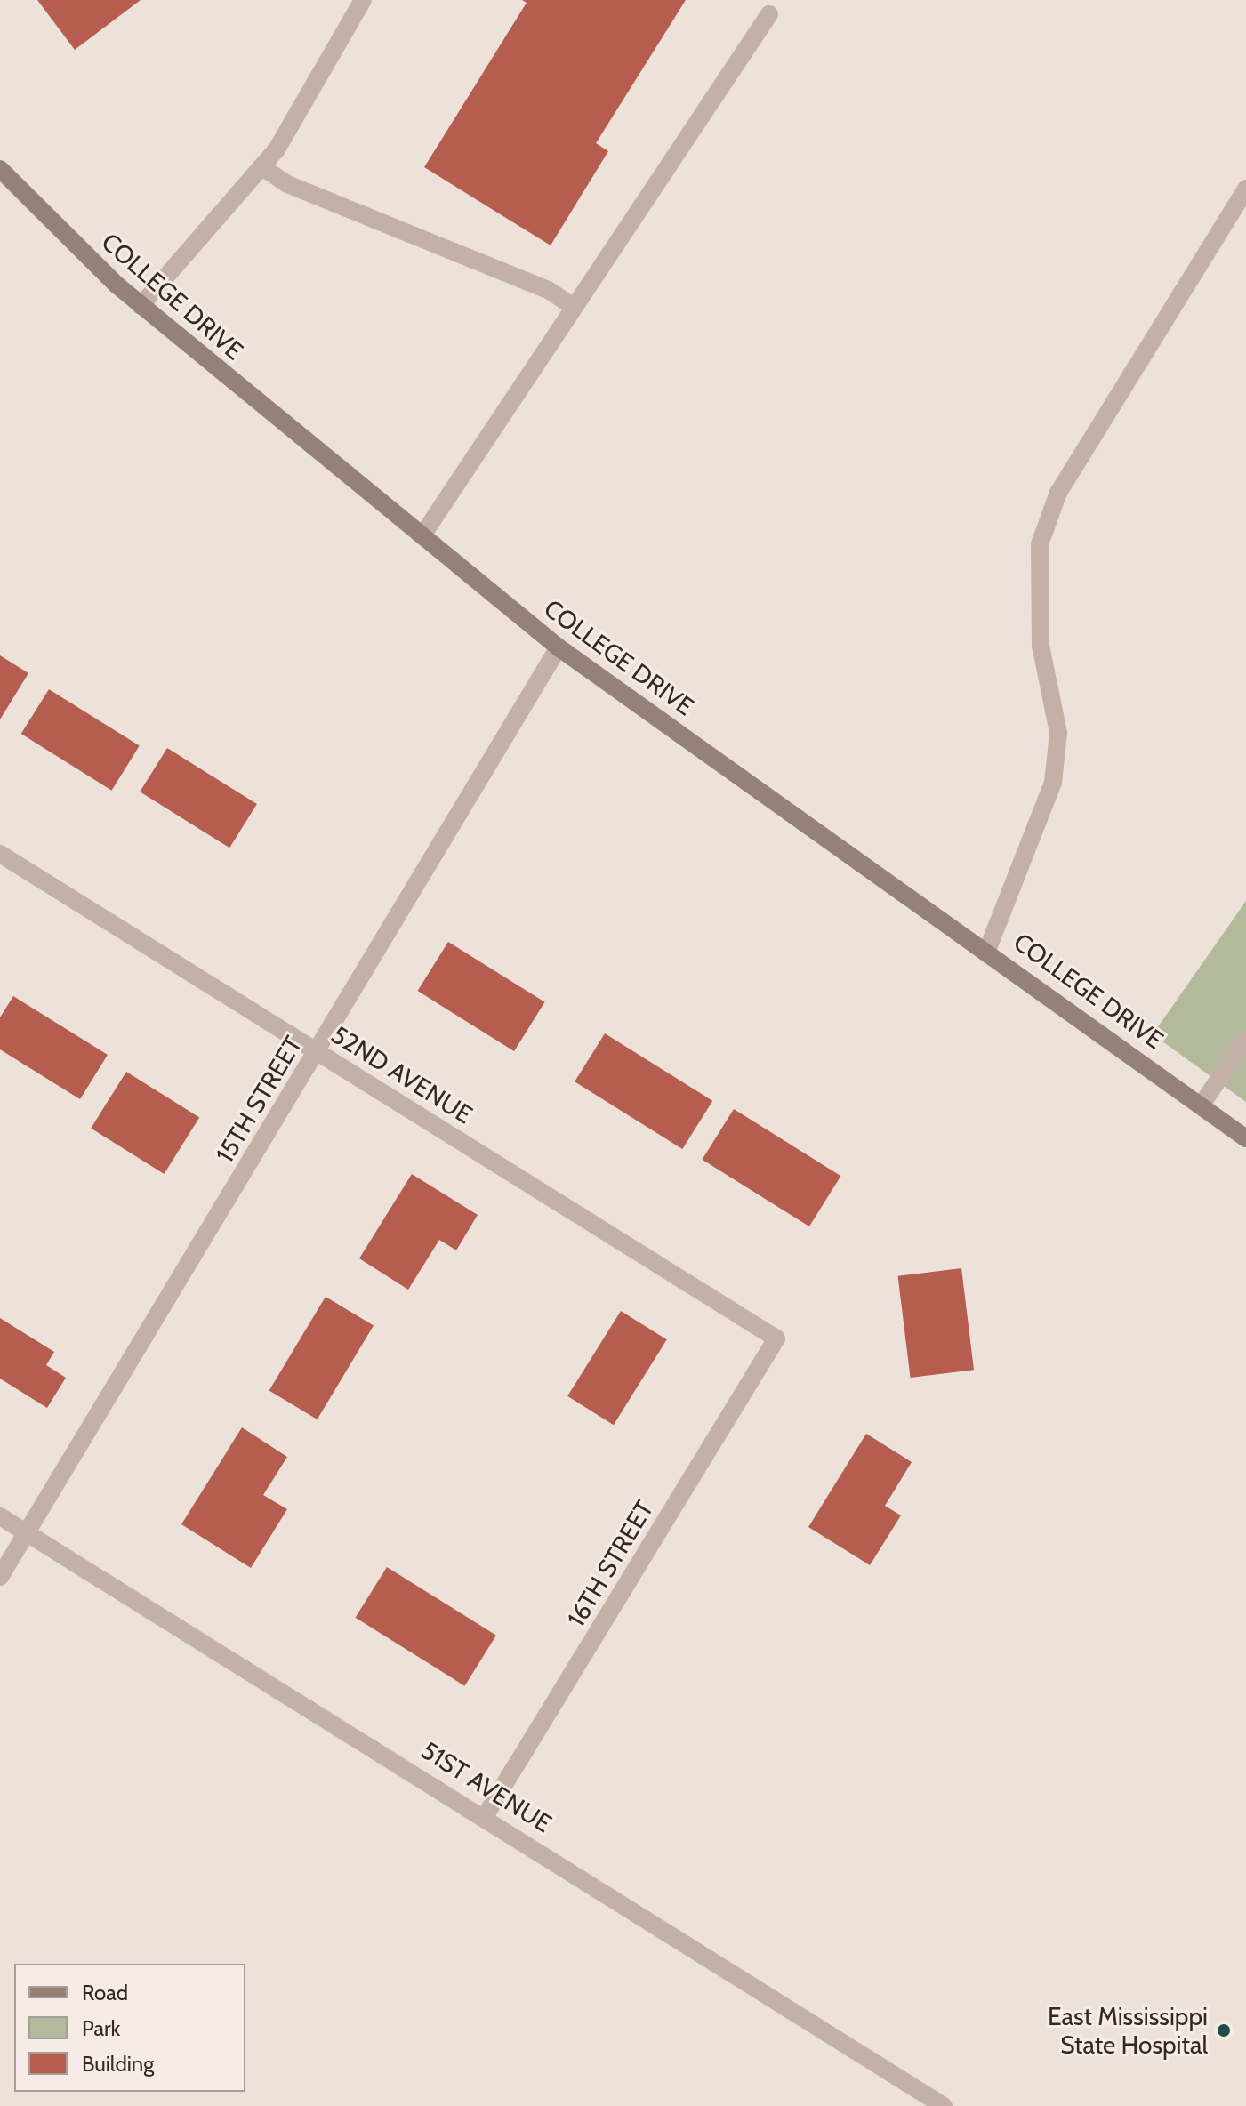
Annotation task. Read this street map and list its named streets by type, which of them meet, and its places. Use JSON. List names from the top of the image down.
{
  "streets": {
    "street": [
      "COLLEGE DRIVE",
      "52ND AVENUE",
      "15TH STREET",
      "16TH STREET",
      "51ST AVENUE"
    ]
  },
  "crossings": [
    ["COLLEGE DRIVE", "15TH STREET"],
    ["52ND AVENUE", "15TH STREET"],
    ["52ND AVENUE", "16TH STREET"],
    ["15TH STREET", "51ST AVENUE"],
    ["16TH STREET", "51ST AVENUE"]
  ],
  "places": ["East Mississippi State Hospital"],
  "legend": ["Road", "Park", "Building"]
}
